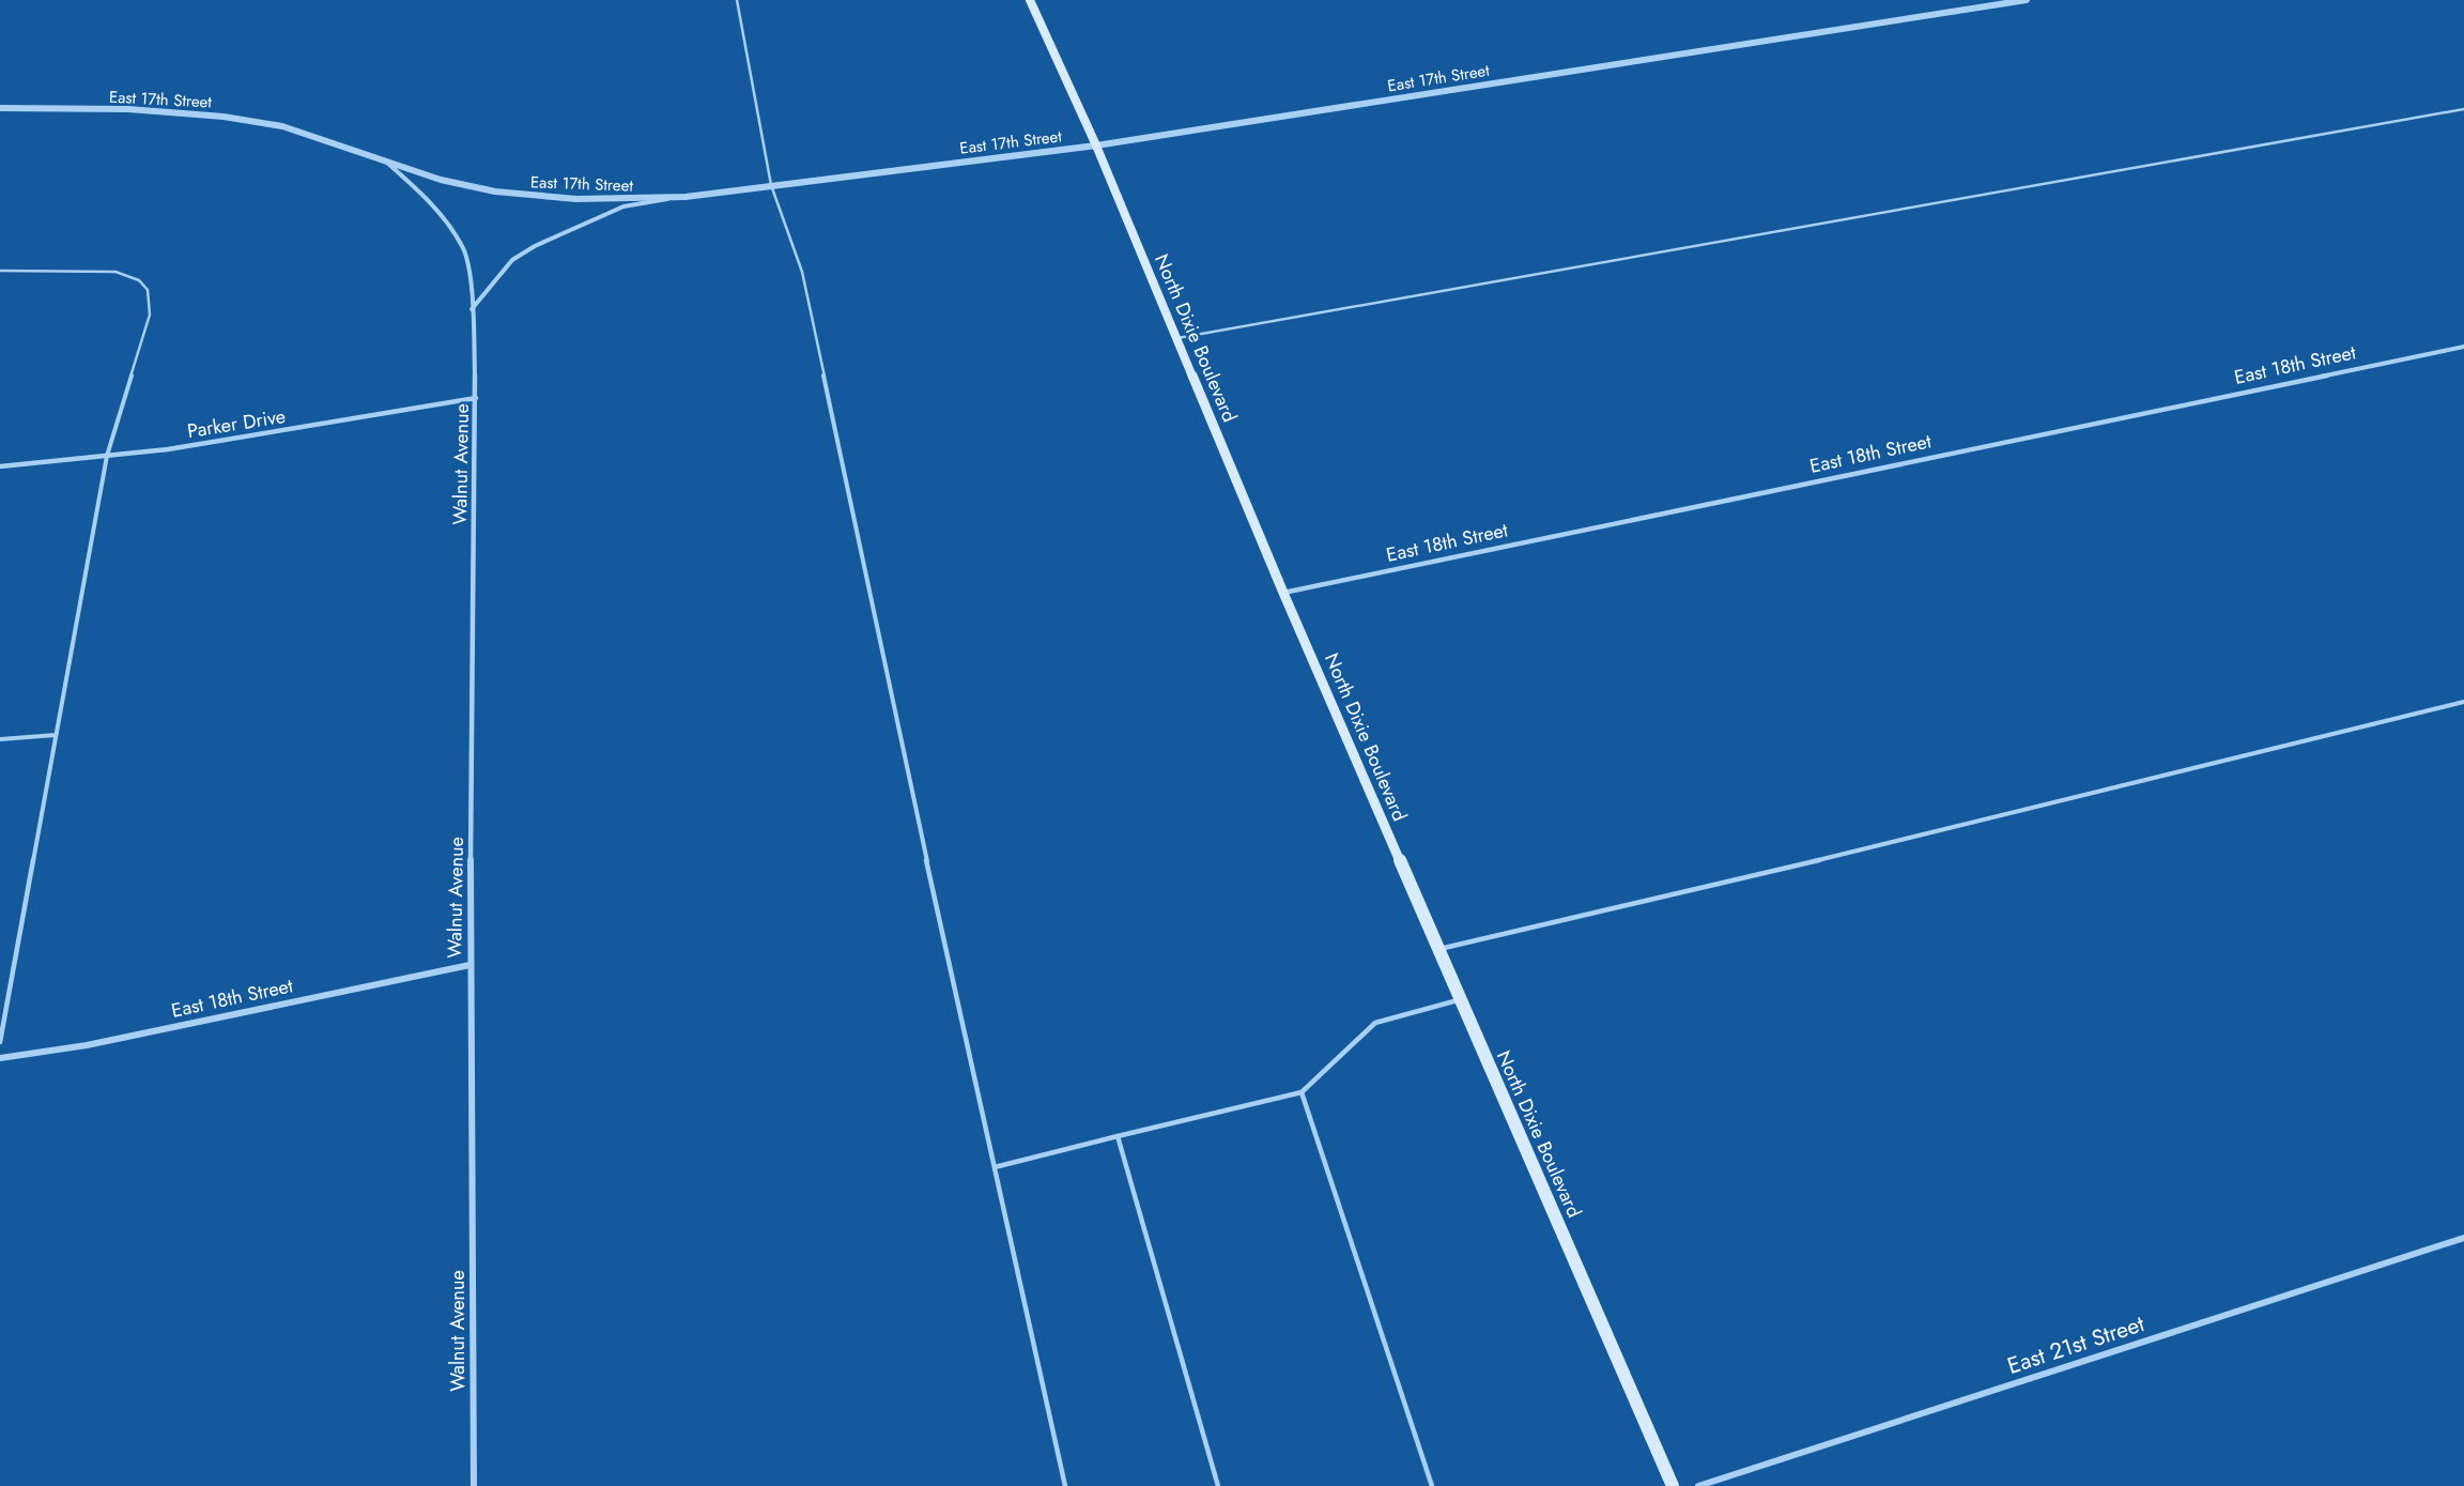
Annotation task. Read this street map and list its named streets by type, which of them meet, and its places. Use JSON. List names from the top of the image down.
{
  "streets": {
    "main road": ["North Dixie Boulevard"],
    "street": [
      "East 17th Street",
      "East 18th Street",
      "Parker Drive",
      "Walnut Avenue",
      "East 21st Street"
    ]
  },
  "crossings": [
    ["East 17th Street", "North Dixie Boulevard"],
    ["East 17th Street", "Walnut Avenue"],
    ["North Dixie Boulevard", "East 18th Street"],
    ["East 18th Street", "Walnut Avenue"],
    ["Parker Drive", "Walnut Avenue"]
  ]
}
